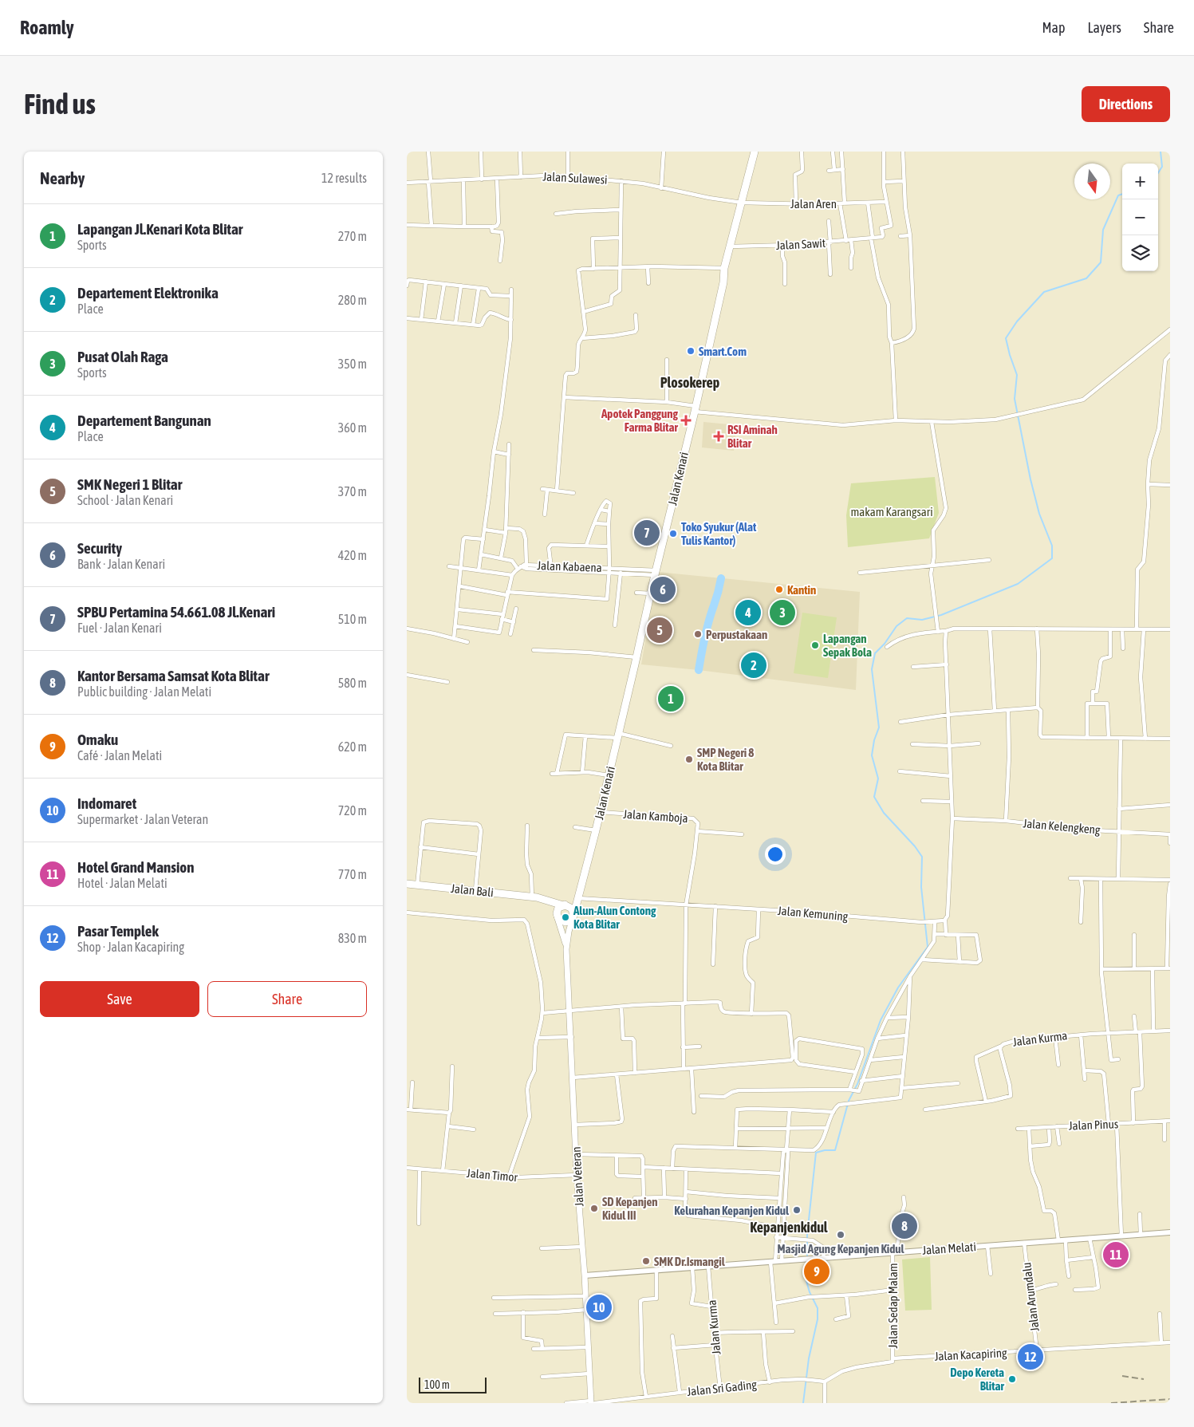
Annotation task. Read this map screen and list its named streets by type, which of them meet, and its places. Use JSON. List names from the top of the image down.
{
  "streets": {
    "highway": ["Jalan Kenari", "Jalan Bali"],
    "main road": ["Jalan Veteran", "Jalan Melati"],
    "street": [
      "Jalan Sulawesi",
      "Jalan Aren",
      "Jalan Sawit",
      "Jalan Kabaena",
      "Jalan Kamboja",
      "Jalan Kelengkeng",
      "Jalan Kemuning",
      "Jalan Kurma",
      "Jalan Pinus",
      "Jalan Timor",
      "Jalan Arumdalu",
      "Jalan Sedap Malam",
      "Jalan Kacapiring",
      "Jalan Sri Gading"
    ]
  },
  "crossings": [
    ["Jalan Sulawesi", "Jalan Aren"],
    ["Jalan Sulawesi", "Jalan Kenari"],
    ["Jalan Aren", "Jalan Kenari"],
    ["Jalan Sawit", "Jalan Kenari"],
    ["Jalan Kenari", "Jalan Kabaena"],
    ["Jalan Kenari", "Jalan Kamboja"],
    ["Jalan Kenari", "Jalan Bali"],
    ["Jalan Kenari", "Jalan Kemuning"],
    ["Jalan Kenari", "Jalan Veteran"],
    ["Jalan Kamboja", "Jalan Kemuning"],
    ["Jalan Bali", "Jalan Veteran"],
    ["Jalan Kurma", "Jalan Melati"],
    ["Jalan Kurma", "Jalan Sri Gading"],
    ["Jalan Timor", "Jalan Veteran"],
    ["Jalan Veteran", "Jalan Melati"],
    ["Jalan Veteran", "Jalan Sri Gading"],
    ["Jalan Melati", "Jalan Arumdalu"],
    ["Jalan Melati", "Jalan Sedap Malam"],
    ["Jalan Arumdalu", "Jalan Kacapiring"],
    ["Jalan Sedap Malam", "Jalan Kacapiring"],
    ["Jalan Kacapiring", "Jalan Sri Gading"]
  ],
  "districts": ["Plosokerep", "Kepanjenkidul"],
  "parks": ["makam Karangsari"],
  "places": {
    "other": [
      "Smart.Com",
      "Toko Syukur (Alat Tulis Kantor)",
      "Kantin",
      "Perpustakaan",
      "Lapangan Sepak Bola",
      "SMP Negeri 8 Kota Blitar",
      "Alun-Alun Contong Kota Blitar",
      "SD Kepanjen Kidul III",
      "Kelurahan Kepanjen Kidul",
      "Masjid Agung Kepanjen Kidul",
      "SMK Dr.Ismangil",
      "Depo Kereta Blitar"
    ],
    "health": ["Apotek Panggung Farma Blitar", "RSI Aminah Blitar"]
  },
  "scale_bar": "100 m",
  "north": "bottom",
  "page": {
    "header": "Roamly",
    "nav": ["Map", "Layers", "Share"],
    "buttons": [
      "Directions",
      ["Save", "Share"]
    ],
    "title": "Find us",
    "heading": ["Nearby", "12 results"],
    "map_buttons": ["+", "−"],
    "list": [
      {
        "mark": "1",
        "name": "Lapangan Jl.Kenari Kota Blitar",
        "note": "Sports",
        "value": "270 m"
      },
      {
        "mark": "2",
        "name": "Departement Elektronika",
        "note": "Place",
        "value": "280 m"
      },
      {
        "mark": "3",
        "name": "Pusat Olah Raga",
        "note": "Sports",
        "value": "350 m"
      },
      {
        "mark": "4",
        "name": "Departement Bangunan",
        "note": "Place",
        "value": "360 m"
      },
      {
        "mark": "5",
        "name": "SMK Negeri 1 Blitar",
        "note": "School · Jalan Kenari",
        "value": "370 m"
      },
      {
        "mark": "6",
        "name": "Security",
        "note": "Bank · Jalan Kenari",
        "value": "420 m"
      },
      {
        "mark": "7",
        "name": "SPBU Pertamina 54.661.08 Jl.Kenari",
        "note": "Fuel · Jalan Kenari",
        "value": "510 m"
      },
      {
        "mark": "8",
        "name": "Kantor Bersama Samsat Kota Blitar",
        "note": "Public building · Jalan Melati",
        "value": "580 m"
      },
      {
        "mark": "9",
        "name": "Omaku",
        "note": "Café · Jalan Melati",
        "value": "620 m"
      },
      {
        "mark": "10",
        "name": "Indomaret",
        "note": "Supermarket · Jalan Veteran",
        "value": "720 m"
      },
      {
        "mark": "11",
        "name": "Hotel Grand Mansion",
        "note": "Hotel · Jalan Melati",
        "value": "770 m"
      },
      {
        "mark": "12",
        "name": "Pasar Templek",
        "note": "Shop · Jalan Kacapiring",
        "value": "830 m"
      }
    ],
    "pins": [
      "7",
      "6",
      "3",
      "4",
      "5",
      "2",
      "1",
      "8",
      "11",
      "9",
      "10",
      "12"
    ],
    "scale": "100 m"
  }
}
